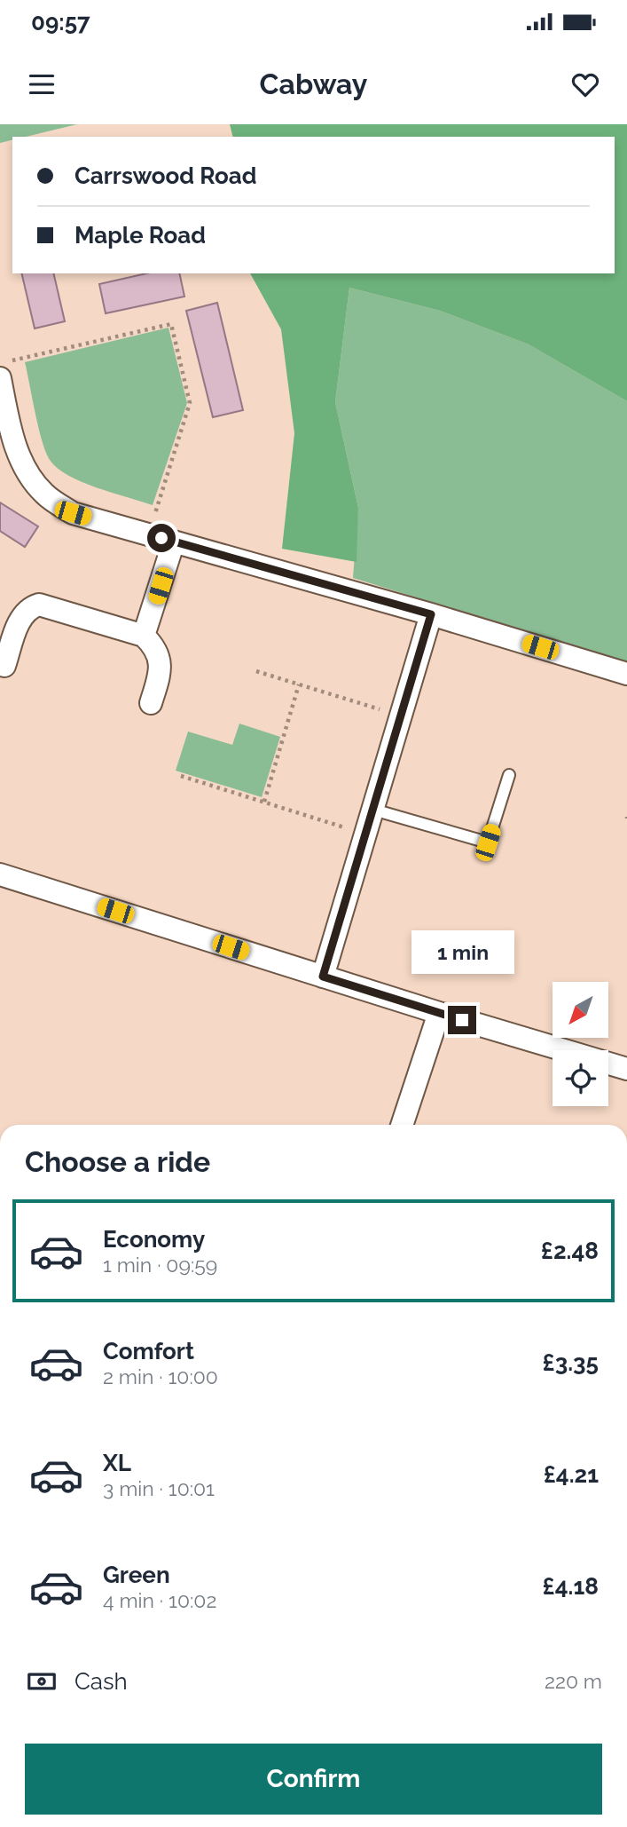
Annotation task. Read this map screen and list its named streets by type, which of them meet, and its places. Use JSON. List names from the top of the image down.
{
  "north": "bottom left",
  "page": {
    "status": "09:57",
    "header": "Cabway",
    "banner": ["Carrswood Road", "Maple Road"],
    "bubble": "1 min",
    "heading": "Choose a ride",
    "list": [
      {
        "name": "Economy",
        "note": "1 min · 09:59",
        "value": "£2.48"
      },
      {
        "name": "Comfort",
        "note": "2 min · 10:00",
        "value": "£3.35"
      },
      {
        "name": "XL",
        "note": "3 min · 10:01",
        "value": "£4.21"
      },
      {
        "name": "Green",
        "note": "4 min · 10:02",
        "value": "£4.18"
      }
    ],
    "pay": ["Cash", "220 m"],
    "buttons": "Confirm"
  }
}
